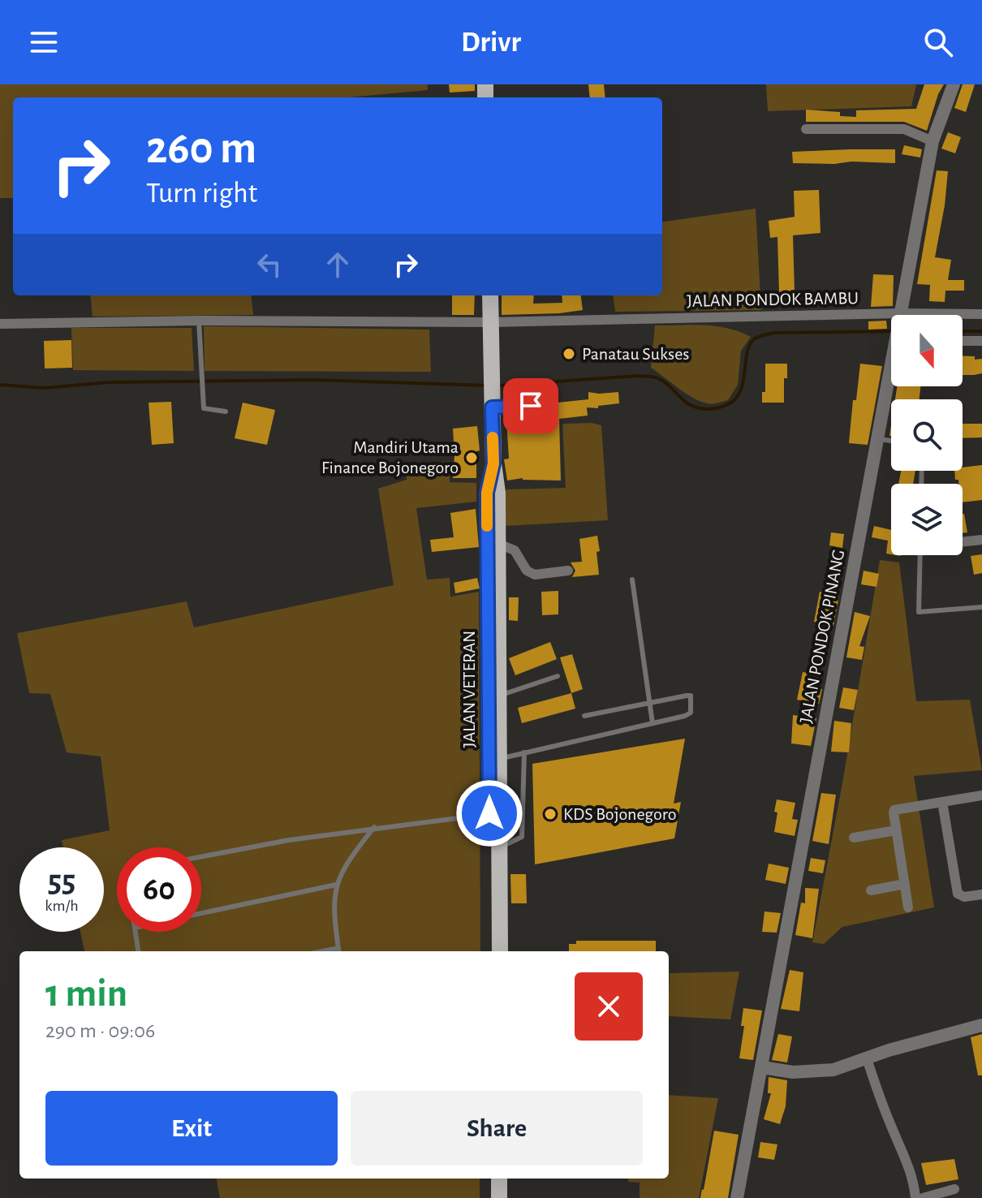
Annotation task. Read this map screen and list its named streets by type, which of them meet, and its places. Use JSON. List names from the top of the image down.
{
  "streets": {
    "main road": ["JALAN VETERAN"],
    "street": ["JALAN PONDOK BAMBU", "JALAN PONDOK PINANG"]
  },
  "crossings": [
    ["JALAN PONDOK BAMBU", "JALAN VETERAN"]
  ],
  "places": ["Panatau Sukses", "Mandiri Utama Finance Bojonegoro", "KDS Bojonegoro"],
  "north": "bottom",
  "page": {
    "header": "Drivr",
    "turn": ["260 m", "Turn right"],
    "speed": "55 km/h",
    "limit": "60",
    "heading": ["1 min", "290 m · 09:06"],
    "buttons": ["Exit", "Share"]
  }
}
